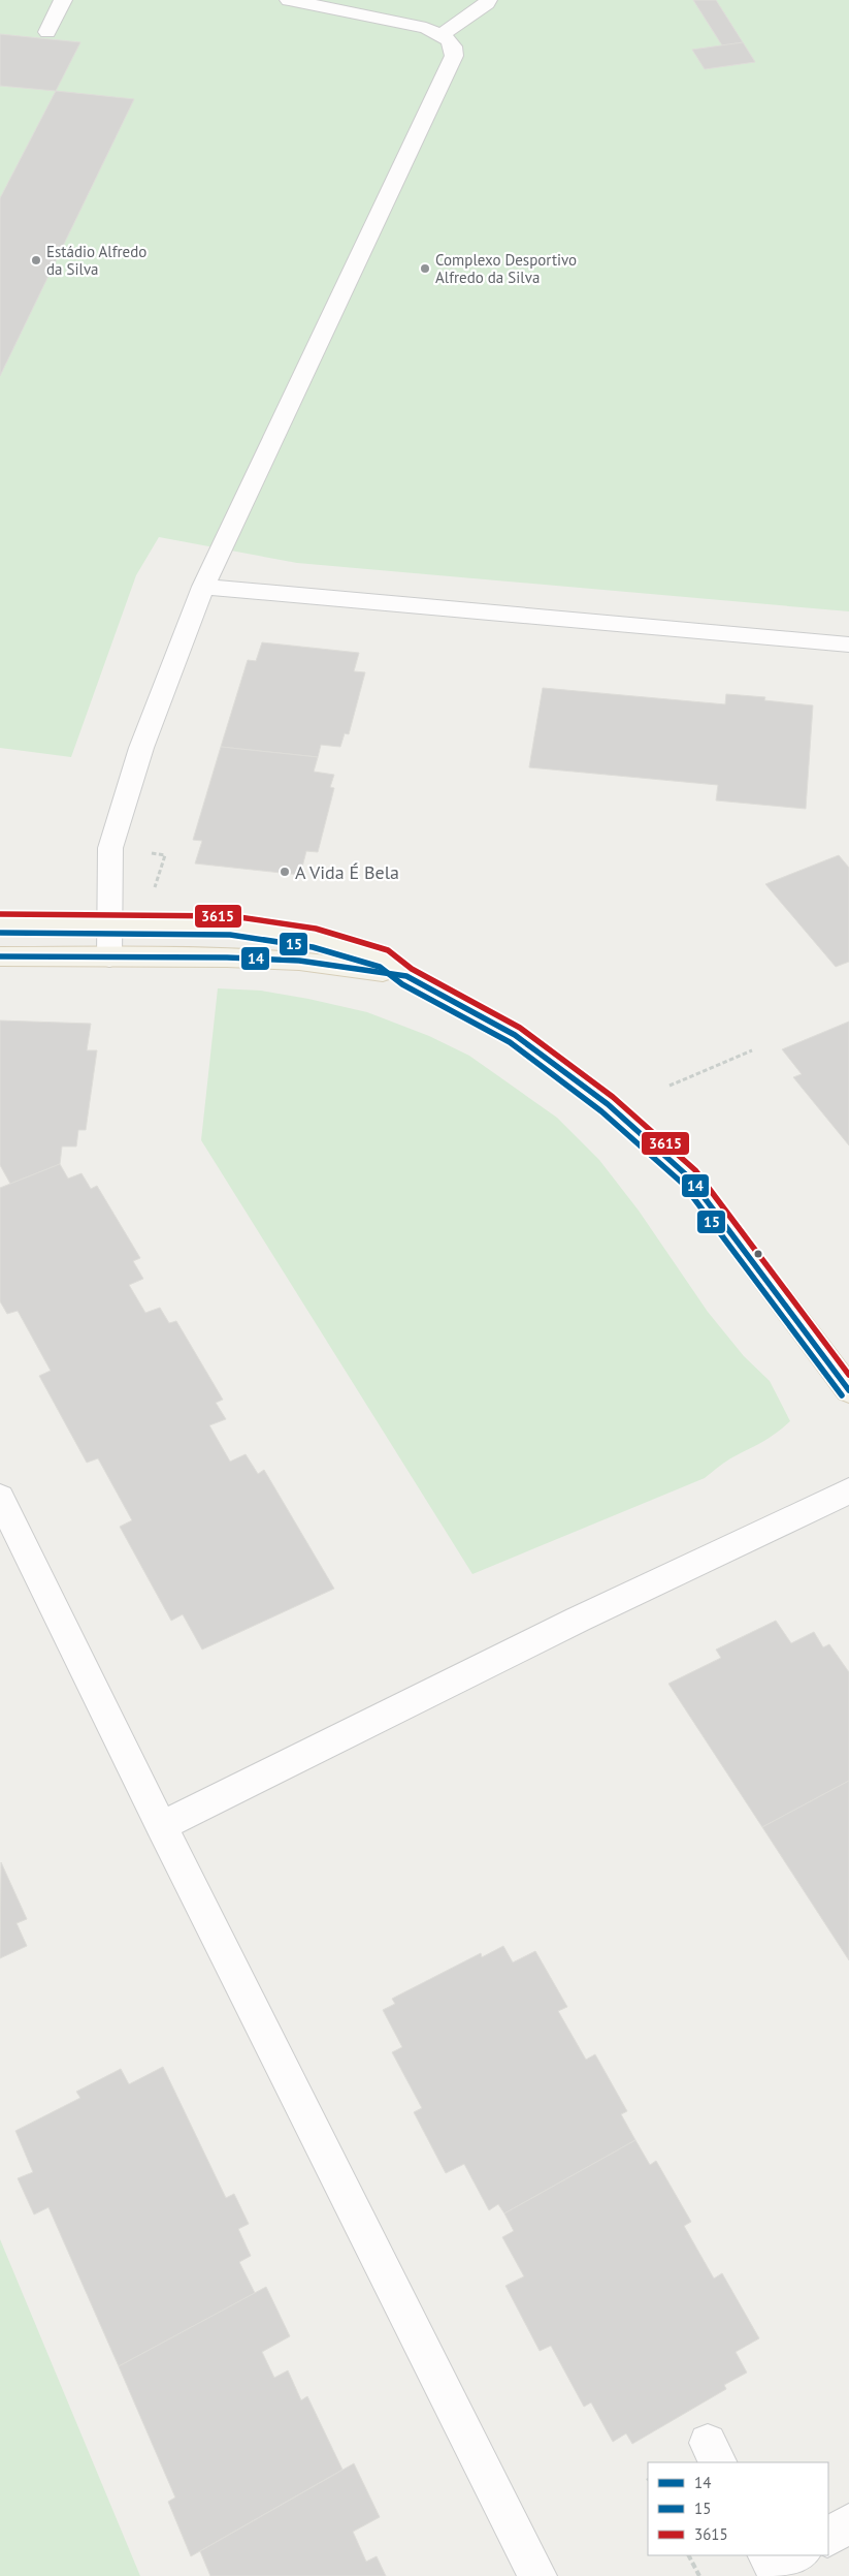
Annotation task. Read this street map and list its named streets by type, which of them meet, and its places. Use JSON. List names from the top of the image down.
{
  "places": ["Estádio Alfredo da Silva", "Complexo Desportivo Alfredo da Silva", "A Vida É Bela"],
  "lines": ["transit line 3615", "transit line 15", "transit line 14"],
  "legend": ["14", "15", "3615"]
}
